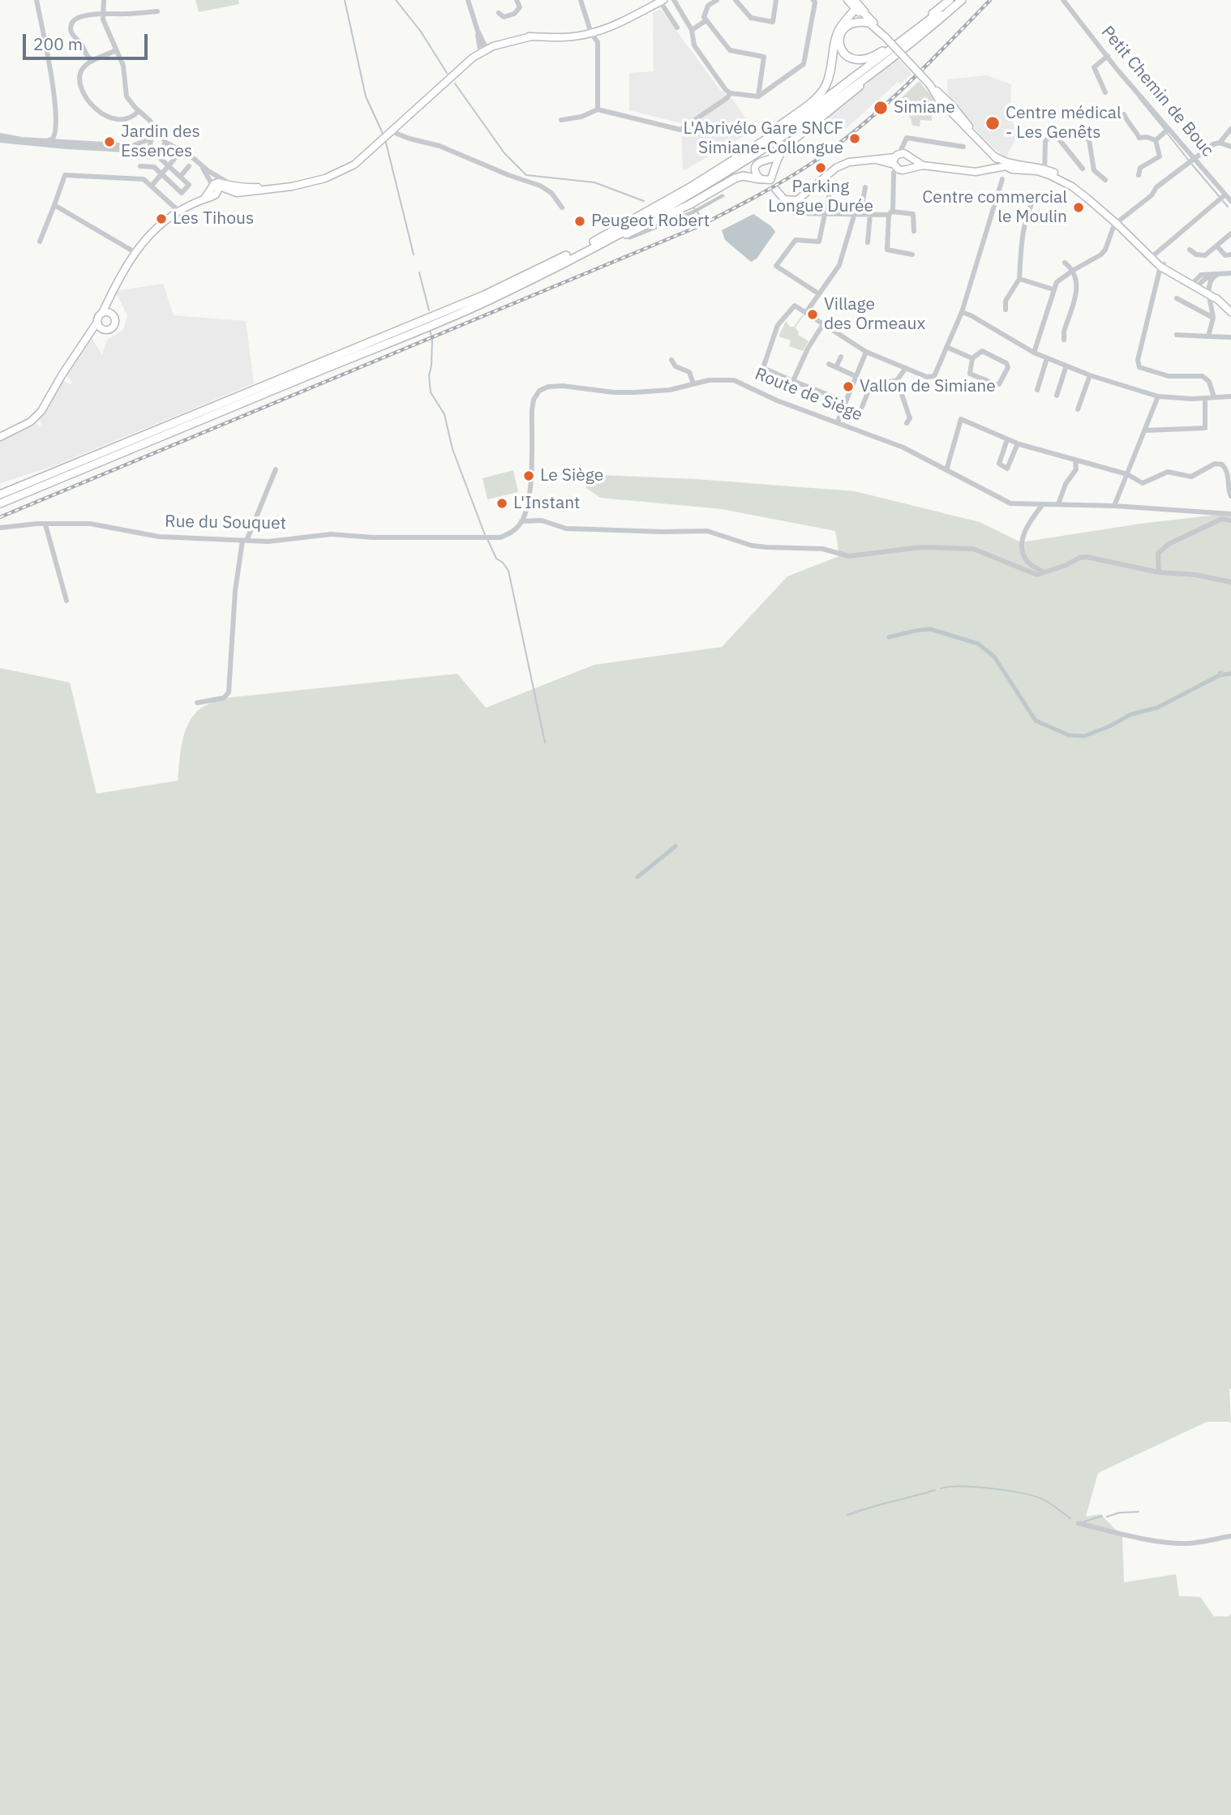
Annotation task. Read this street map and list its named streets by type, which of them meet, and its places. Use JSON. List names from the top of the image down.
{
  "streets": {
    "street": ["Petit Chemin de Bouc", "Route de Siège", "Rue du Souquet"]
  },
  "crossings": [
    ["Route de Siège", "Rue du Souquet"]
  ],
  "places": [
    "Simiane",
    "Centre médical - Les Genêts",
    "L'Abrivélo Gare SNCF Simiane-Collongue",
    "Jardin des Essences",
    "Parking Longue Durée",
    "Centre commercial le Moulin",
    "Les Tihous",
    "Peugeot Robert",
    "Village des Ormeaux",
    "Vallon de Simiane",
    "Le Siège",
    "L'Instant"
  ],
  "scale_bar": "200 m"
}
